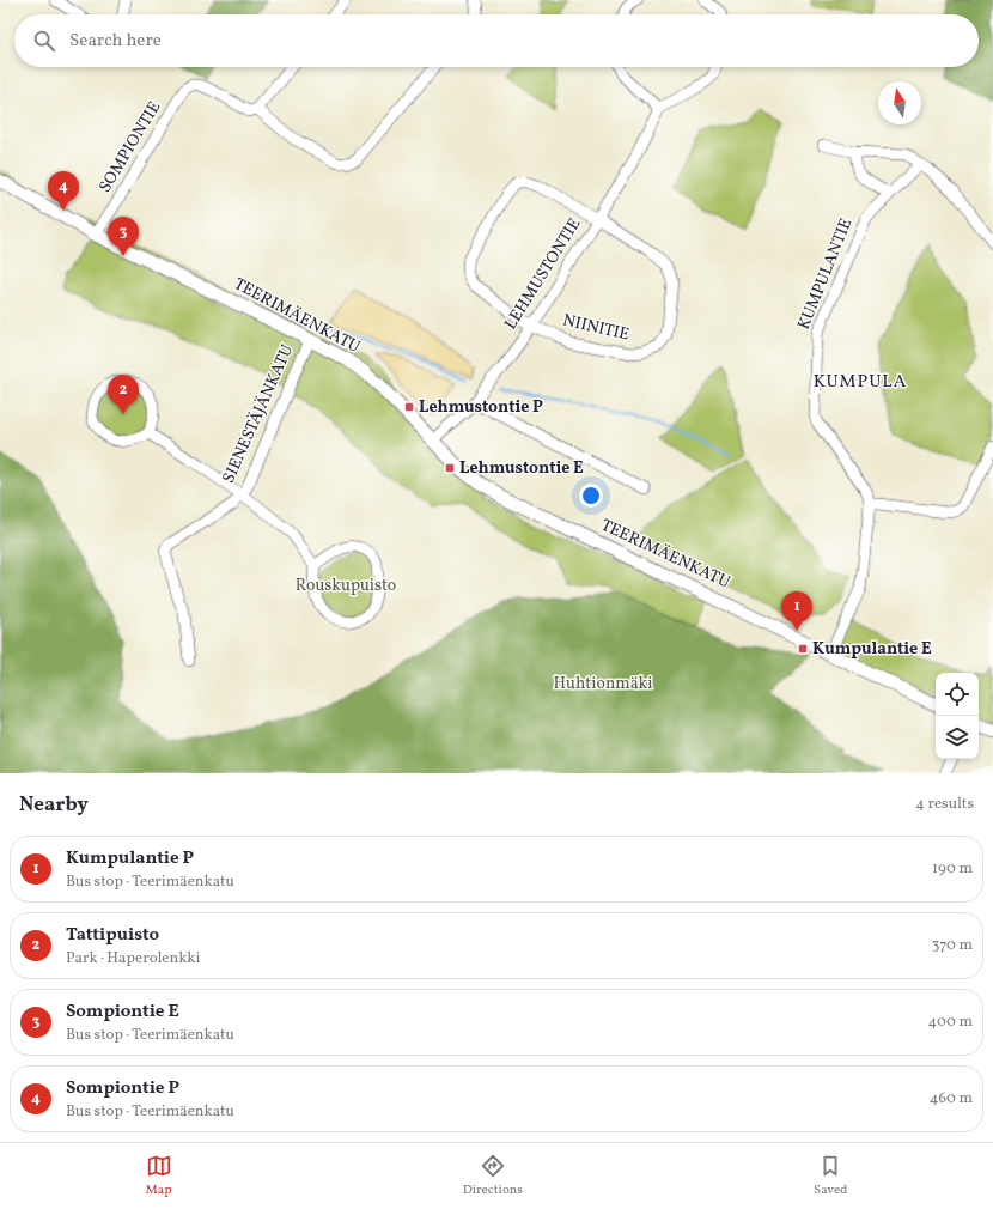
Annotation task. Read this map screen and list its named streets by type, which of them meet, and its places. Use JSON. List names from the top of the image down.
{
  "streets": {
    "street": [
      "SOMPIONTIE",
      "LEHMUSTONTIE",
      "KUMPULANTIE",
      "TEERIMÄENKATU",
      "NIINITIE",
      "SIENESTÄJÄNKATU"
    ]
  },
  "crossings": [
    ["SOMPIONTIE", "TEERIMÄENKATU"],
    ["LEHMUSTONTIE", "TEERIMÄENKATU"],
    ["LEHMUSTONTIE", "NIINITIE"],
    ["TEERIMÄENKATU", "SIENESTÄJÄNKATU"]
  ],
  "districts": ["KUMPULA"],
  "parks": ["Rouskupuisto", "Huhtionmäki"],
  "places": {
    "transit": ["Lehmustontie P", "Lehmustontie E", "Kumpulantie E"]
  },
  "north": "top",
  "page": {
    "search": "Search here",
    "pins": [
      "4",
      "3",
      "2",
      "1"
    ],
    "heading": ["Nearby", "4 results"],
    "list": [
      {
        "mark": "1",
        "name": "Kumpulantie P",
        "note": "Bus stop · Teerimäenkatu",
        "value": "190 m"
      },
      {
        "mark": "2",
        "name": "Tattipuisto",
        "note": "Park · Haperolenkki",
        "value": "370 m"
      },
      {
        "mark": "3",
        "name": "Sompiontie E",
        "note": "Bus stop · Teerimäenkatu",
        "value": "400 m"
      },
      {
        "mark": "4",
        "name": "Sompiontie P",
        "note": "Bus stop · Teerimäenkatu",
        "value": "460 m"
      }
    ],
    "nav": ["Map", "Directions", "Saved"]
  }
}
